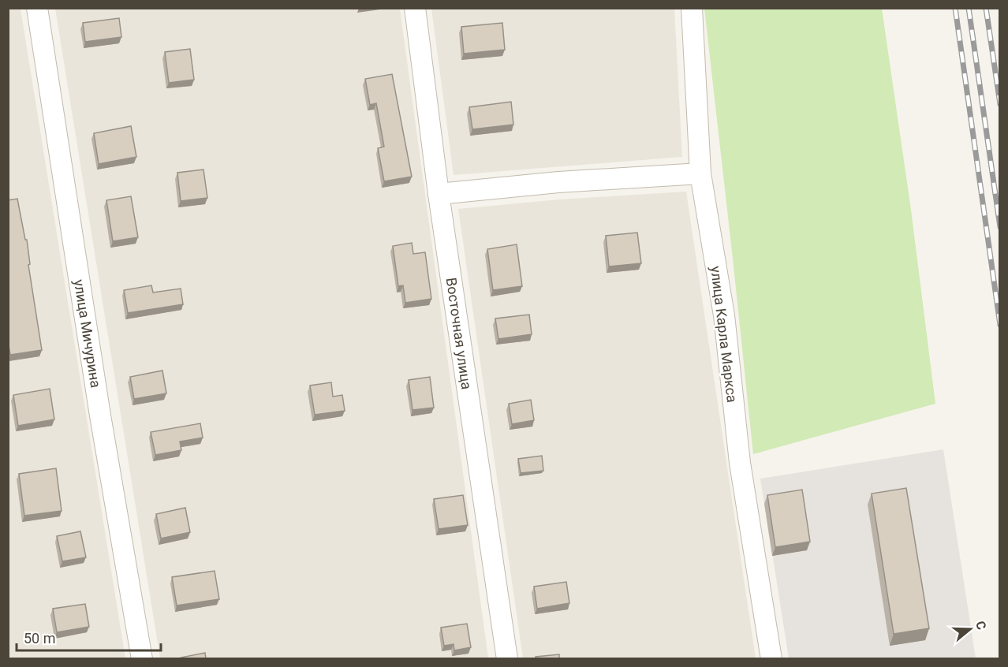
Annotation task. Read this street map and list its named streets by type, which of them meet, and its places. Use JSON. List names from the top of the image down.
{
  "streets": {
    "street": ["улица Мичурина", "Восточная улица", "улица Карла Маркса"]
  },
  "scale_bar": "50 m",
  "north": "right"
}
